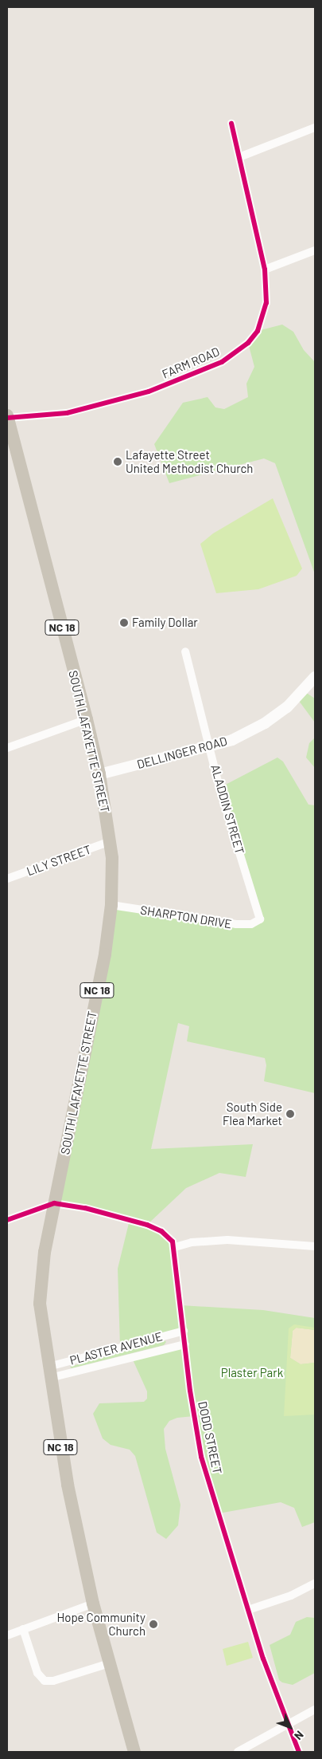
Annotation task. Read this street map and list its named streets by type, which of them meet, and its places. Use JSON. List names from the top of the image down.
{
  "streets": {
    "main road": ["NC 18", "SOUTH LAFAYETTE STREET"],
    "street": [
      "FARM ROAD",
      "DELLINGER ROAD",
      "ALADDIN STREET",
      "LILY STREET",
      "SHARPTON DRIVE",
      "PLASTER AVENUE",
      "DODD STREET"
    ]
  },
  "crossings": [
    ["FARM ROAD", "SOUTH LAFAYETTE STREET"],
    ["SOUTH LAFAYETTE STREET", "DELLINGER ROAD"],
    ["SOUTH LAFAYETTE STREET", "LILY STREET"],
    ["SOUTH LAFAYETTE STREET", "SHARPTON DRIVE"],
    ["SOUTH LAFAYETTE STREET", "PLASTER AVENUE"],
    ["DELLINGER ROAD", "ALADDIN STREET"],
    ["ALADDIN STREET", "SHARPTON DRIVE"],
    ["PLASTER AVENUE", "DODD STREET"]
  ],
  "parks": ["Plaster Park"],
  "places": [
    "Lafayette Street United Methodist Church",
    "Family Dollar",
    "South Side Flea Market",
    "Hope Community Church"
  ],
  "north": "bottom right"
}
